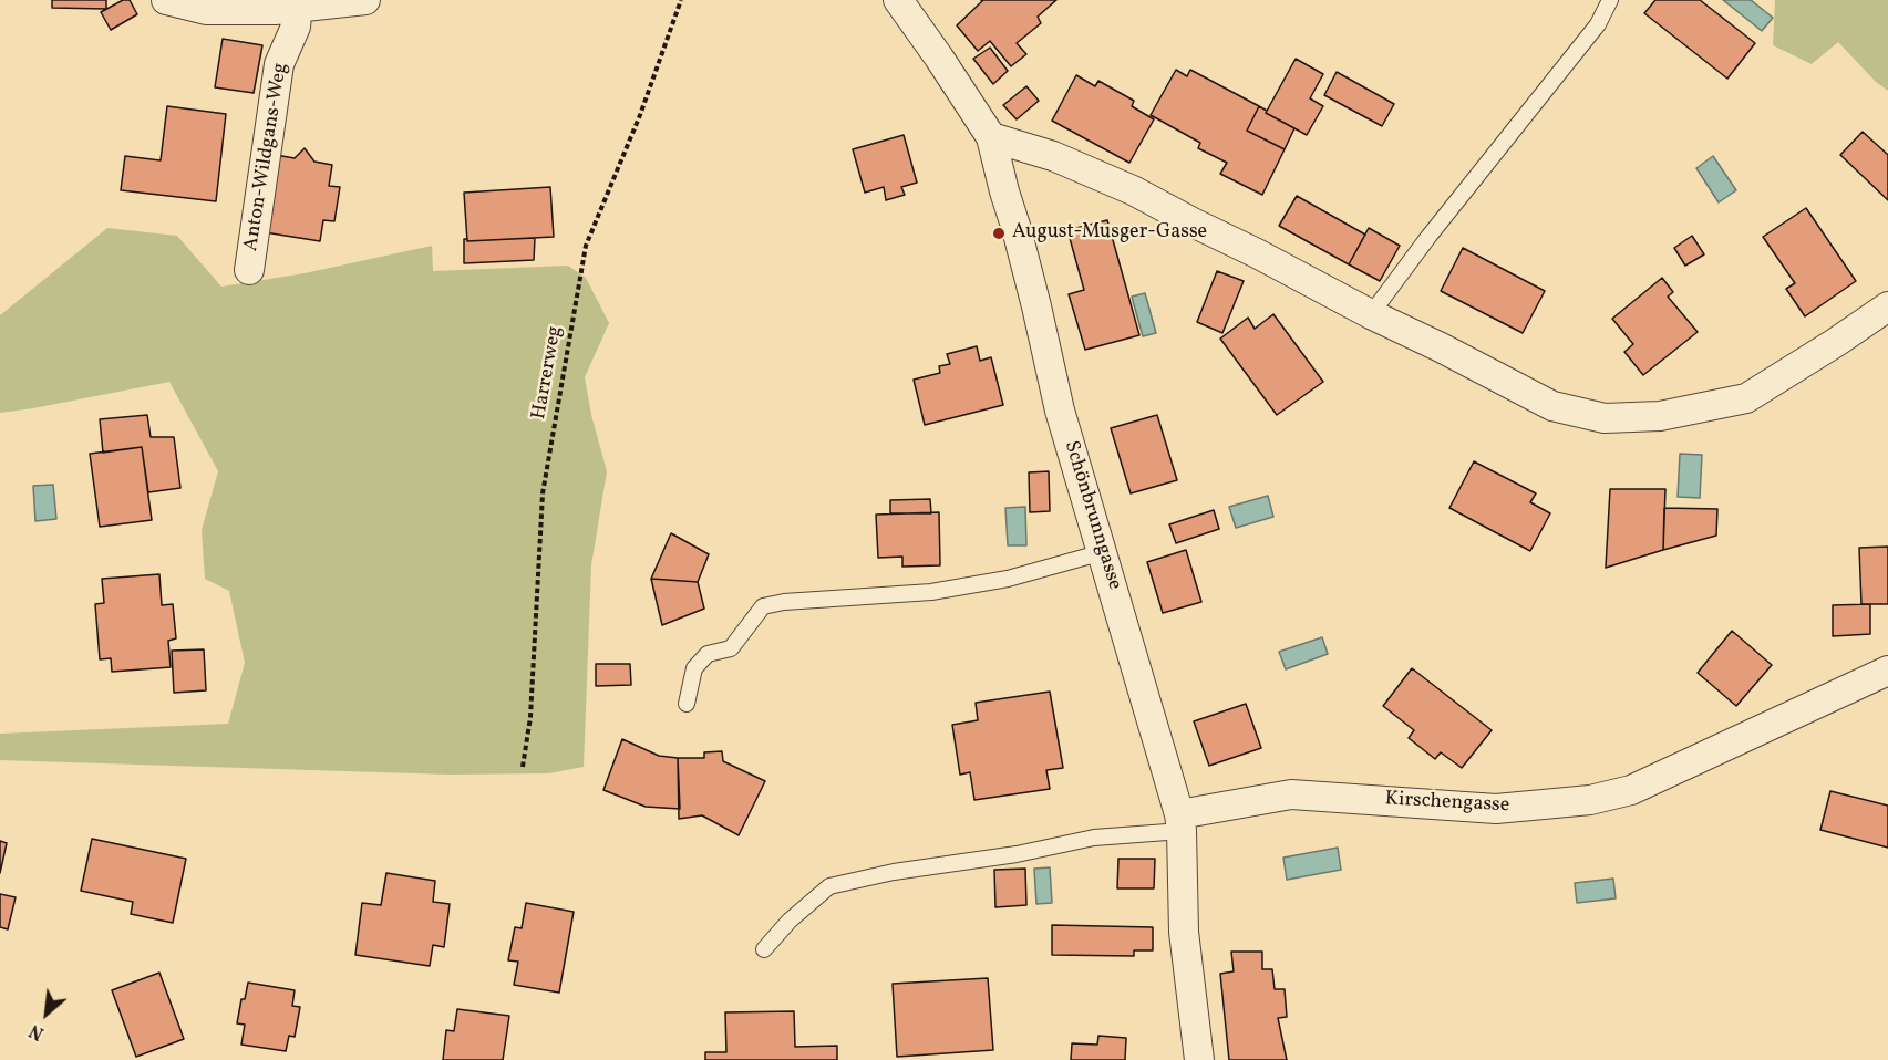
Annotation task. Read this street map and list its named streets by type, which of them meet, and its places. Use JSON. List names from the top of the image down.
{
  "streets": {
    "street": ["Anton-Wildgans-Weg", "Schönbrunngasse", "Kirschengasse"],
    "path": ["Harrerweg"]
  },
  "crossings": [
    ["Schönbrunngasse", "Kirschengasse"]
  ],
  "places": ["August-Musger-Gasse"],
  "north": "bottom left"
}
